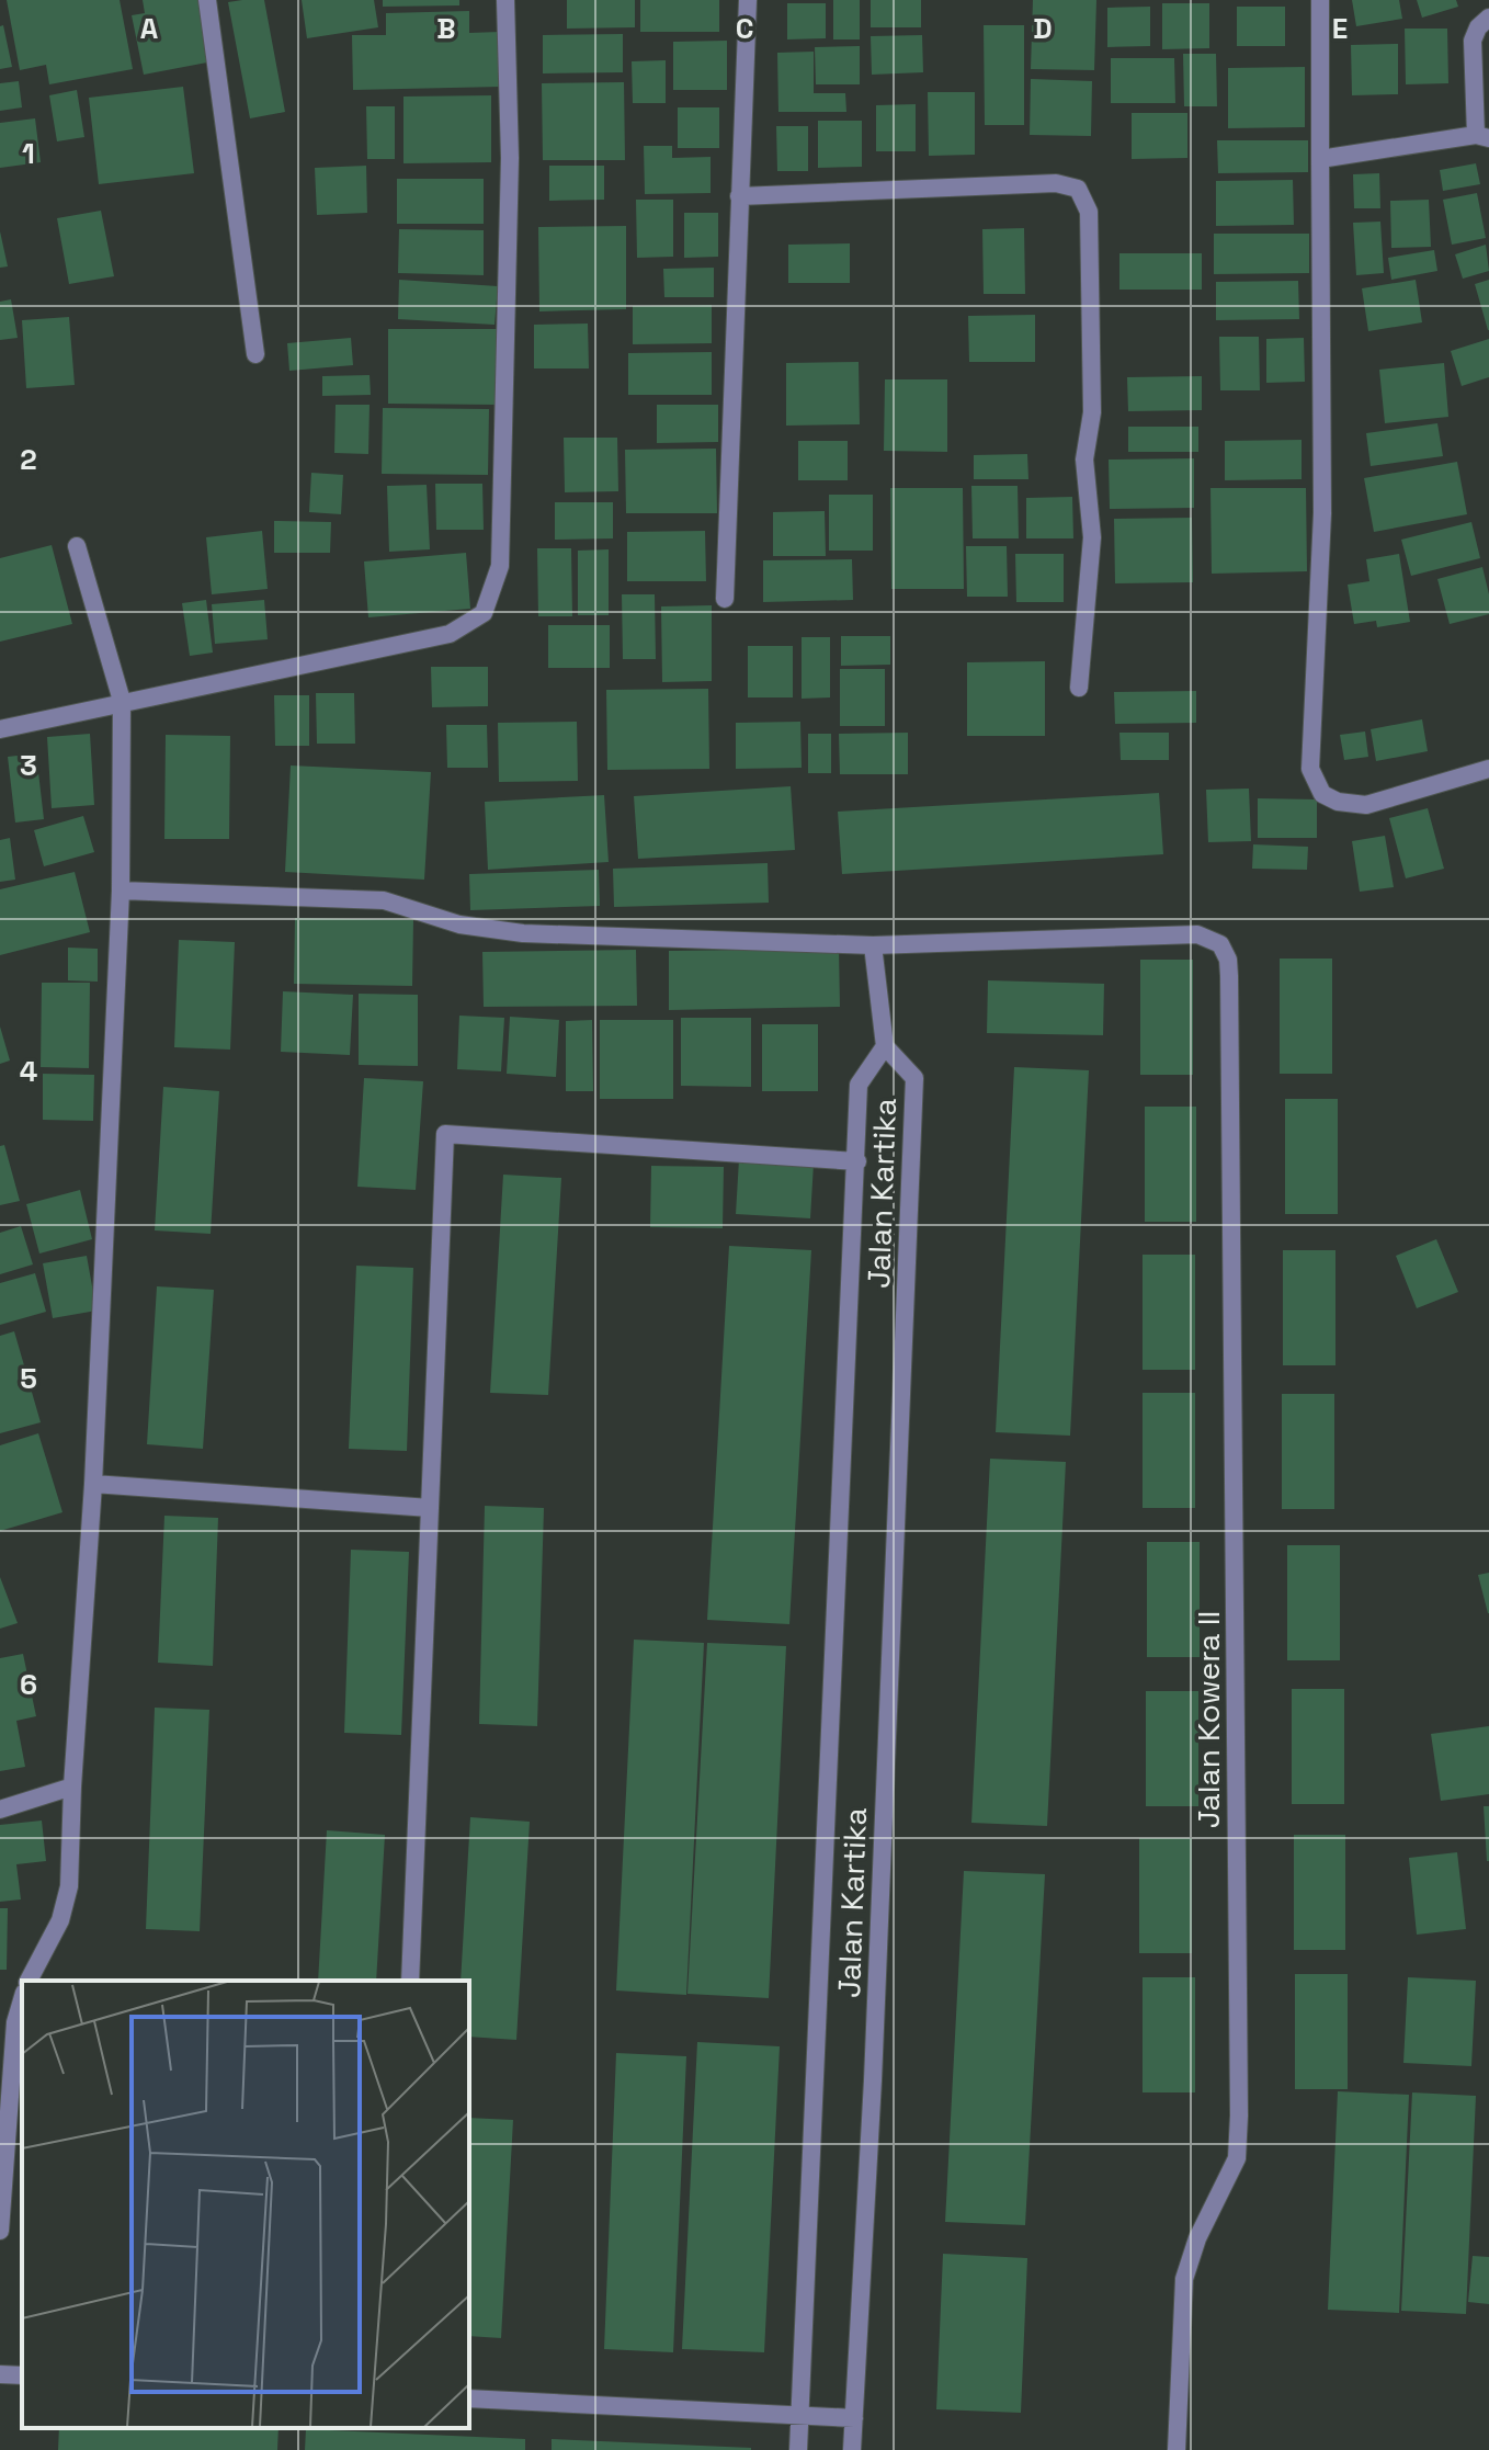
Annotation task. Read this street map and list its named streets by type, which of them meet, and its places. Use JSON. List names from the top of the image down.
{
  "streets": {
    "street": ["Jalan Kartika", "Jalan Kowera II"]
  },
  "grid": {
    "columns": [
      "A",
      "B",
      "C",
      "D",
      "E"
    ],
    "rows": [
      "1",
      "2",
      "3",
      "4",
      "5",
      "6"
    ]
  }
}
